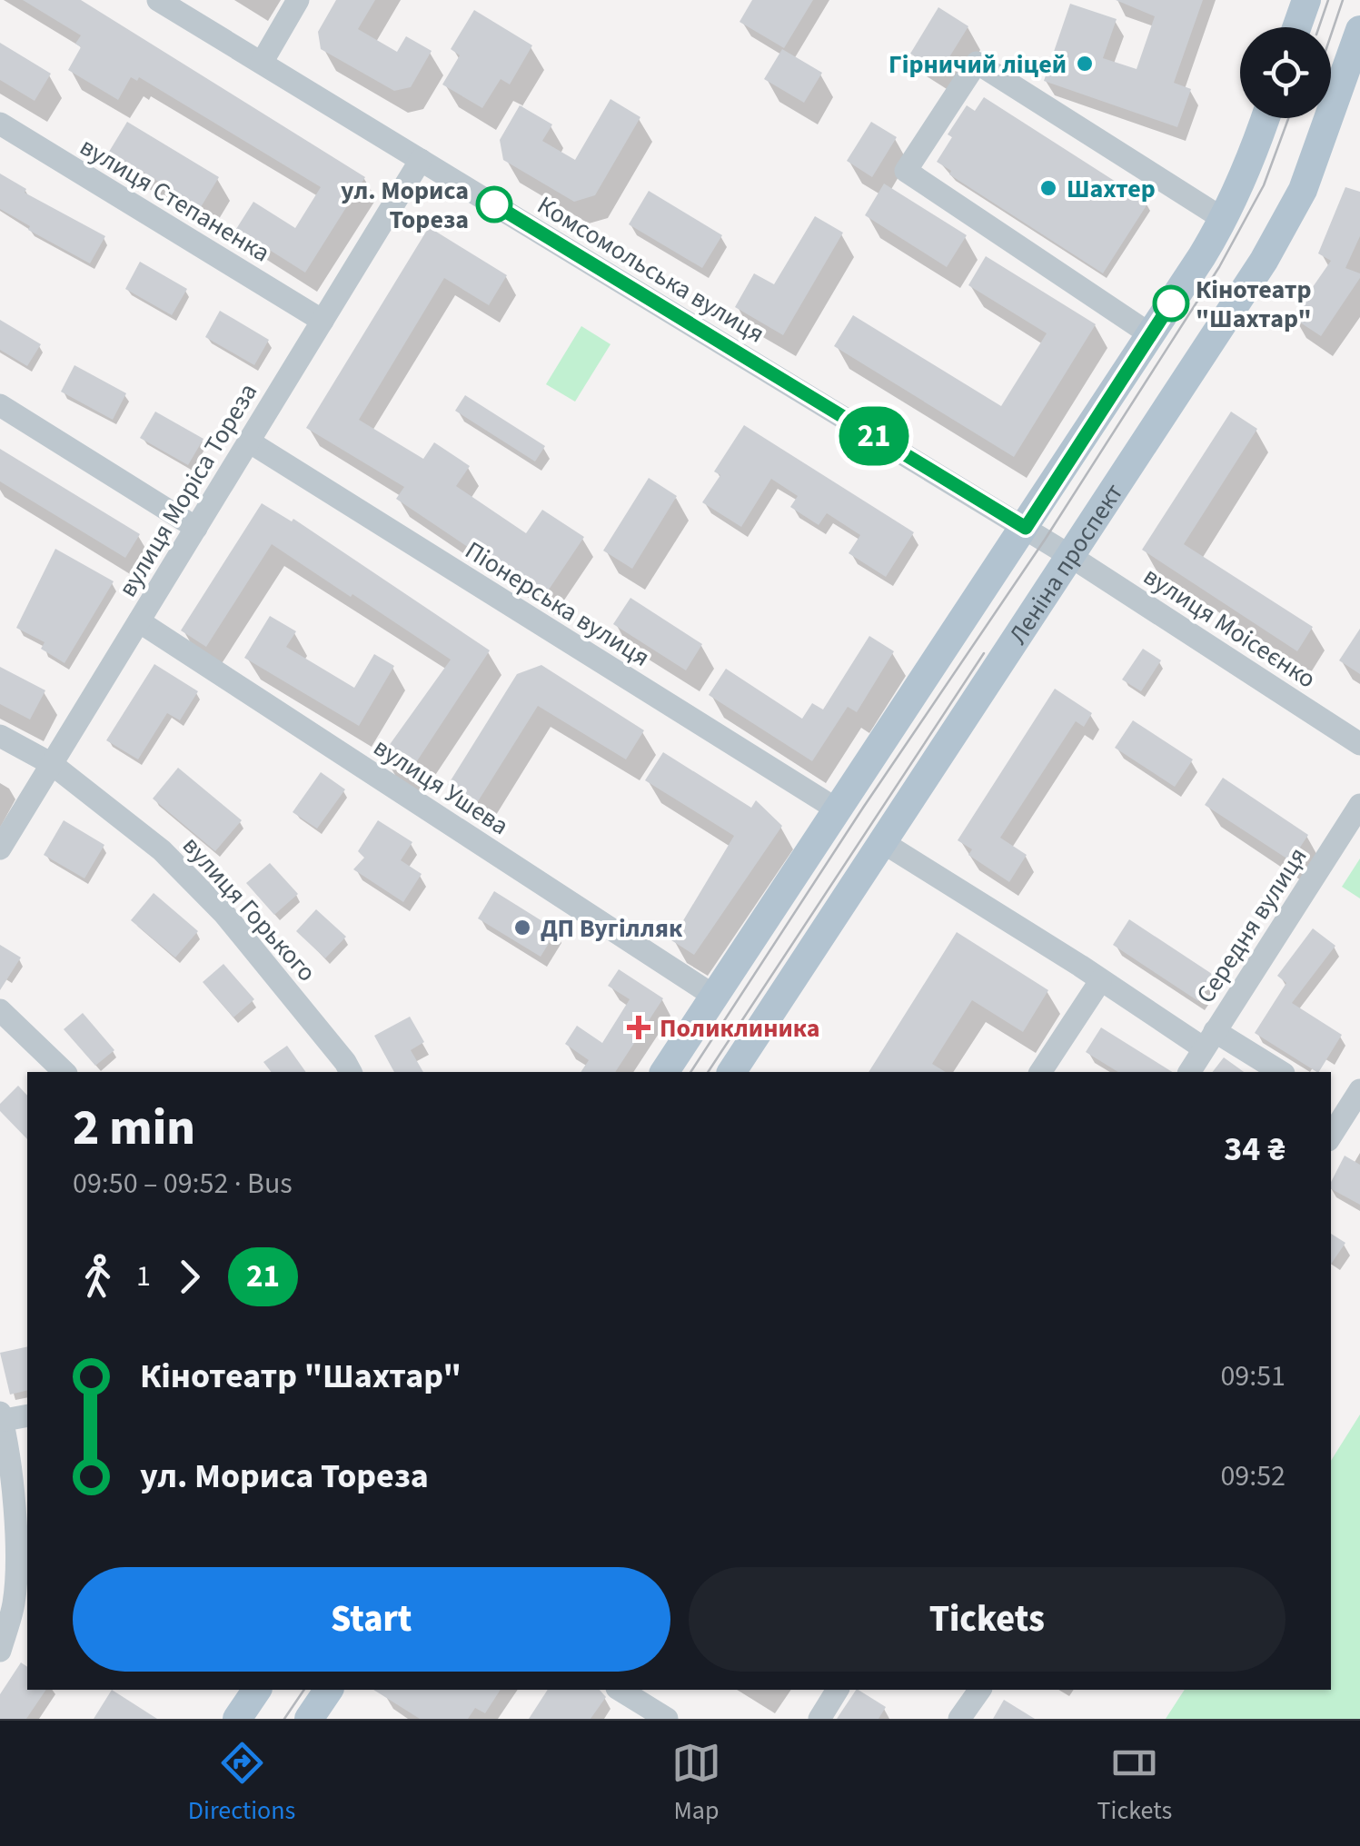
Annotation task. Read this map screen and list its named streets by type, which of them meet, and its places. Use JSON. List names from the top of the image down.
{
  "streets": {
    "main road": ["Леніна проспект"],
    "street": [
      "вулиця Степаненка",
      "Комсомольська вулиця",
      "вулиця Моріса Тореза",
      "Піонерська вулиця",
      "вулиця Моісеєнко",
      "вулиця Ушева",
      "вулиця Горького",
      "Середня вулиця"
    ]
  },
  "crossings": [
    ["вулиця Степаненка", "вулиця Моріса Тореза"],
    ["Комсомольська вулиця", "вулиця Моріса Тореза"],
    ["Комсомольська вулиця", "Леніна проспект"],
    ["Комсомольська вулиця", "вулиця Моісеєнко"],
    ["вулиця Моріса Тореза", "Піонерська вулиця"],
    ["вулиця Моріса Тореза", "вулиця Ушева"],
    ["вулиця Моріса Тореза", "вулиця Горького"],
    ["Леніна проспект", "вулиця Моісеєнко"]
  ],
  "places": {
    "other": [
      "Гірничий ліцей",
      "Шахтер",
      "ул. Мориса Тореза",
      "Кінотеатр \"Шахтар\"",
      "ДП Вугілляк"
    ],
    "health": ["Поликлиника"]
  },
  "lines": ["bus line 21"],
  "page": {
    "on_map": "21",
    "heading": ["2 min", "09:50 – 09:52 · Bus", "34 ₴"],
    "legs": ["1", "21"],
    "list": [
      {
        "name": "Кінотеатр \"Шахтар\"",
        "value": "09:51"
      },
      {
        "name": "ул. Мориса Тореза",
        "value": "09:52"
      }
    ],
    "buttons": ["Start", "Tickets"],
    "tabs": ["Directions", "Map", "Tickets"]
  }
}
